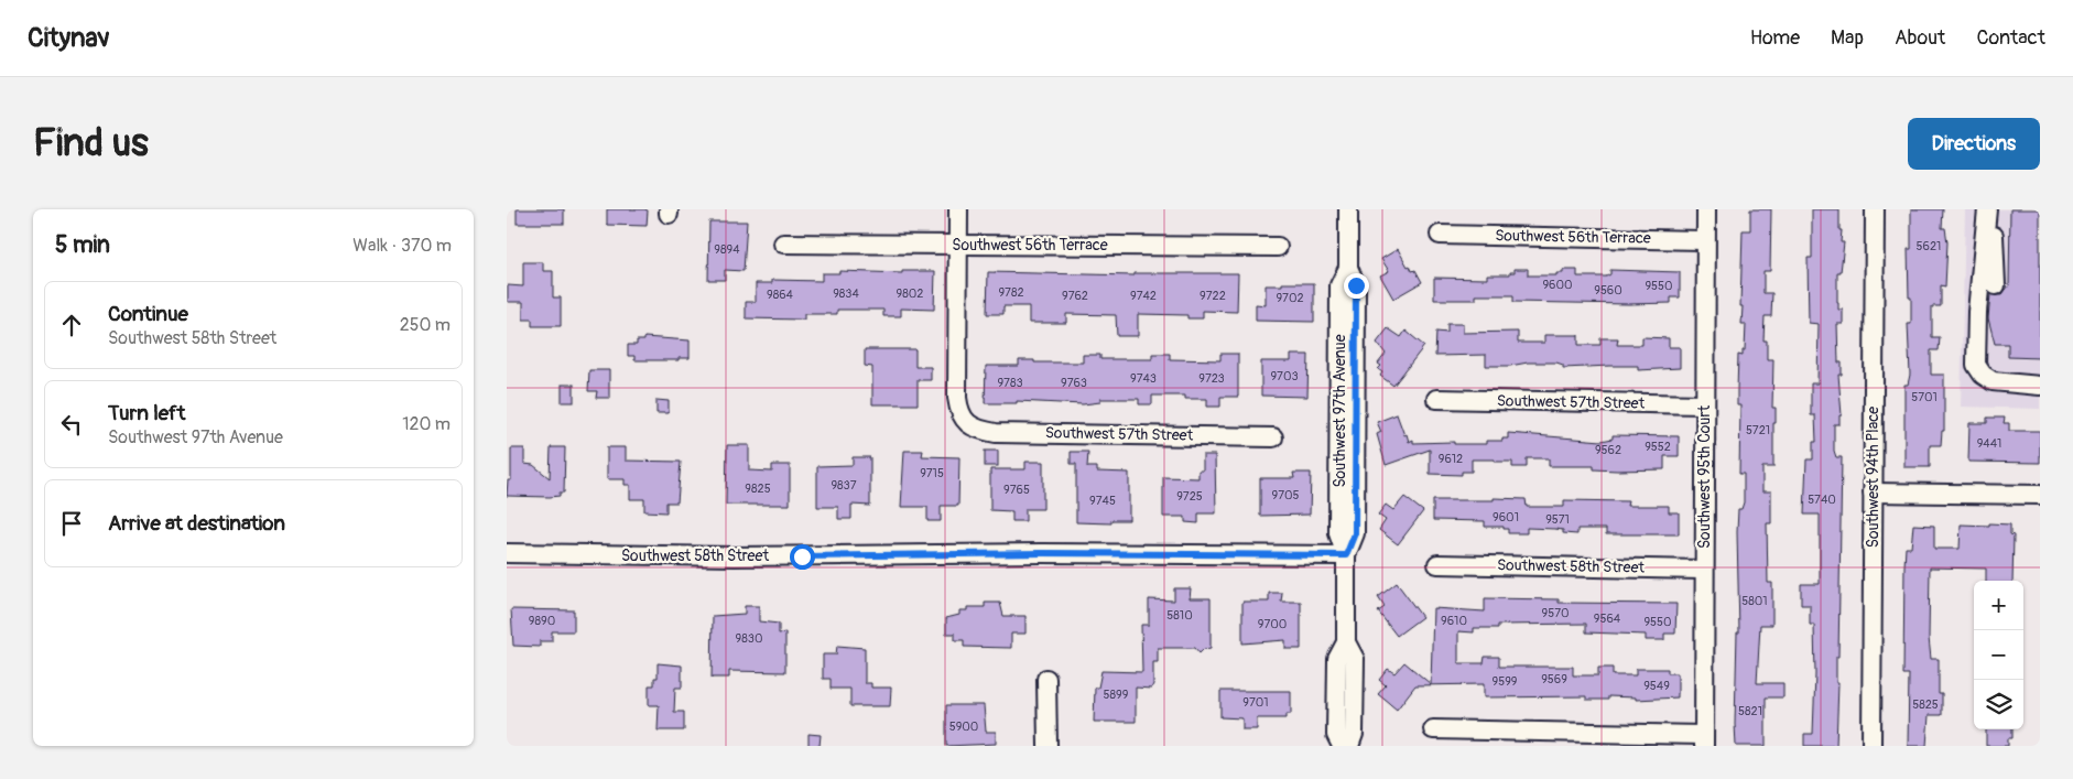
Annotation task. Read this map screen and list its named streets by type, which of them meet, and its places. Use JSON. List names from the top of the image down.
{
  "streets": {
    "street": [
      "Southwest 56th Terrace",
      "Southwest 57th Street",
      "Southwest 97th Avenue",
      "Southwest 95th Court",
      "Southwest 94th Place",
      "Southwest 58th Street"
    ]
  },
  "crossings": [
    ["Southwest 56th Terrace", "Southwest 57th Street"],
    ["Southwest 56th Terrace", "Southwest 95th Court"],
    ["Southwest 57th Street", "Southwest 95th Court"],
    ["Southwest 97th Avenue", "Southwest 58th Street"],
    ["Southwest 95th Court", "Southwest 58th Street"]
  ],
  "house_numbers": [
    "5621",
    "9894",
    "9600",
    "9550",
    "9560",
    "9782",
    "9834",
    "9802",
    "9864",
    "9762",
    "9742",
    "9722",
    "9702",
    "9703",
    "9743",
    "9723",
    "9783",
    "9763",
    "5701",
    "5721",
    "9441",
    "9552",
    "9562",
    "9612",
    "9715",
    "9837",
    "9825",
    "9765",
    "9705",
    "9725",
    "5740",
    "9745",
    "9601",
    "9571",
    "5801",
    "9570",
    "5810",
    "9564",
    "9890",
    "9610",
    "9550",
    "9700",
    "9830",
    "9569",
    "9599",
    "9549",
    "5899",
    "9701",
    "5825",
    "5821",
    "5900"
  ],
  "page": {
    "header": "Citynav",
    "nav": [
      "Home",
      "Map",
      "About",
      "Contact"
    ],
    "buttons": "Directions",
    "title": "Find us",
    "heading": ["5 min", "Walk · 370 m"],
    "list": [
      ["Continue", "Southwest 58th Street", "250 m"],
      ["Turn left", "Southwest 97th Avenue", "120 m"],
      "Arrive at destination"
    ],
    "map_buttons": ["+", "−"]
  }
}
